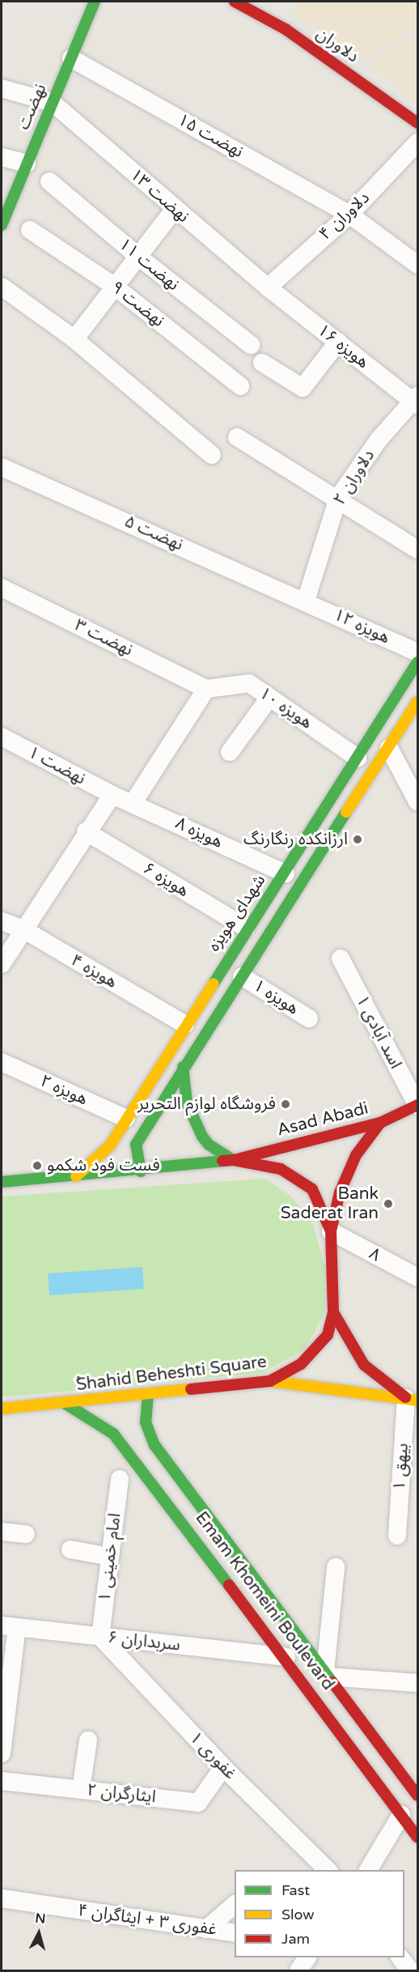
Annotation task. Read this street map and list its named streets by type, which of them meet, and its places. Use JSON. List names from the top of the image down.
{
  "streets": {
    "main road": [
      "دلاوران",
      "نهضت",
      "شهدای هویزه",
      "Asad Abadi",
      "ُShahid Beheshti Square",
      "Emam Khomeini Boulevard"
    ],
    "street": [
      "نهضت ۱۵",
      "نهضت ۱۳",
      "دلاوران ۴",
      "نهضت ۱۱",
      "نهضت ۹",
      "هویزه ۱۶",
      "دلاوران ۲",
      "نهضت ۵",
      "هویزه ۱۲",
      "نهضت ۳",
      "هویزه ۱۰",
      "نهضت ۱",
      "هویزه ۸",
      "هویزه ۶",
      "هویزه ۴",
      "هویزه ۱",
      "اسد آبادی ۱",
      "هویزه ۲",
      "۸",
      "بیهق ۱",
      "امام خمینی ۱",
      "سربداران ۶",
      "غفوری ۱",
      "ایثارگران ۲",
      "غفوری ۳ + ایثاگران ۴"
    ]
  },
  "crossings": [
    ["نهضت", "نهضت ۱۵"],
    ["نهضت", "نهضت ۱۳"],
    ["نهضت ۱۵", "دلاوران ۴"],
    ["نهضت ۱۳", "دلاوران ۴"],
    ["نهضت ۱۳", "هویزه ۱۶"],
    ["دلاوران ۴", "هویزه ۱۶"],
    ["هویزه ۱۶", "دلاوران ۲"],
    ["دلاوران ۲", "نهضت ۵"],
    ["دلاوران ۲", "هویزه ۱۲"],
    ["نهضت ۵", "هویزه ۱۲"],
    ["نهضت ۳", "هویزه ۱۰"],
    ["هویزه ۱۰", "شهدای هویزه"],
    ["نهضت ۱", "هویزه ۸"],
    ["هویزه ۸", "شهدای هویزه"],
    ["هویزه ۶", "شهدای هویزه"],
    ["شهدای هویزه", "هویزه ۴"],
    ["شهدای هویزه", "هویزه ۲"],
    ["شهدای هویزه", "ُShahid Beheshti Square"],
    ["اسد آبادی ۱", "Asad Abadi"],
    ["Asad Abadi", "ُShahid Beheshti Square"],
    ["۸", "ُShahid Beheshti Square"],
    ["ُShahid Beheshti Square", "Emam Khomeini Boulevard"],
    ["امام خمینی ۱", "سربداران ۶"],
    ["امام خمینی ۱", "غفوری ۱"],
    ["Emam Khomeini Boulevard", "سربداران ۶"],
    ["سربداران ۶", "غفوری ۱"],
    ["غفوری ۱", "ایثارگران ۲"]
  ],
  "places": [
    "ارزانکده رنگارنگ",
    "فروشگاه لوازم التحریر",
    "فست فود شکمو",
    "Bank Saderat Iran"
  ],
  "legend": ["Fast", "Slow", "Jam"],
  "north": "top"
}
